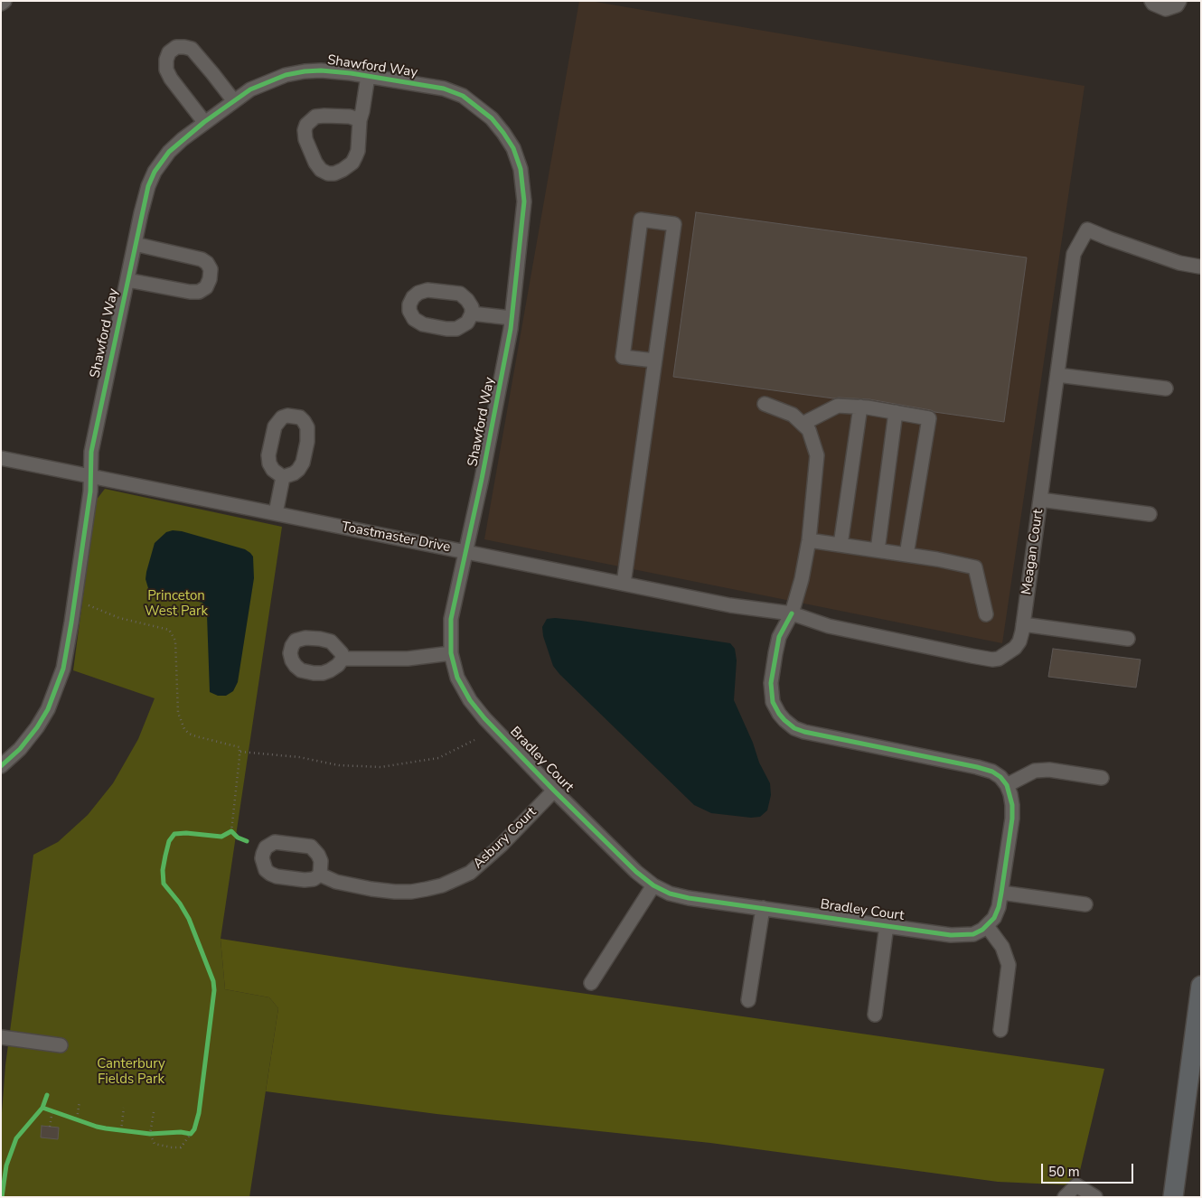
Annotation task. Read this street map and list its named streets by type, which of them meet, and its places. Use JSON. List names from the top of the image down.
{
  "streets": {
    "street": [
      "Shawford Way",
      "Toastmaster Drive",
      "Meagan Court",
      "Bradley Court",
      "Asbury Court"
    ]
  },
  "crossings": [
    ["Shawford Way", "Toastmaster Drive"],
    ["Shawford Way", "Bradley Court"],
    ["Toastmaster Drive", "Meagan Court"],
    ["Toastmaster Drive", "Bradley Court"],
    ["Bradley Court", "Asbury Court"]
  ],
  "parks": ["Princeton West Park", "Canterbury Fields Park"],
  "scale_bar": "50 m"
}
